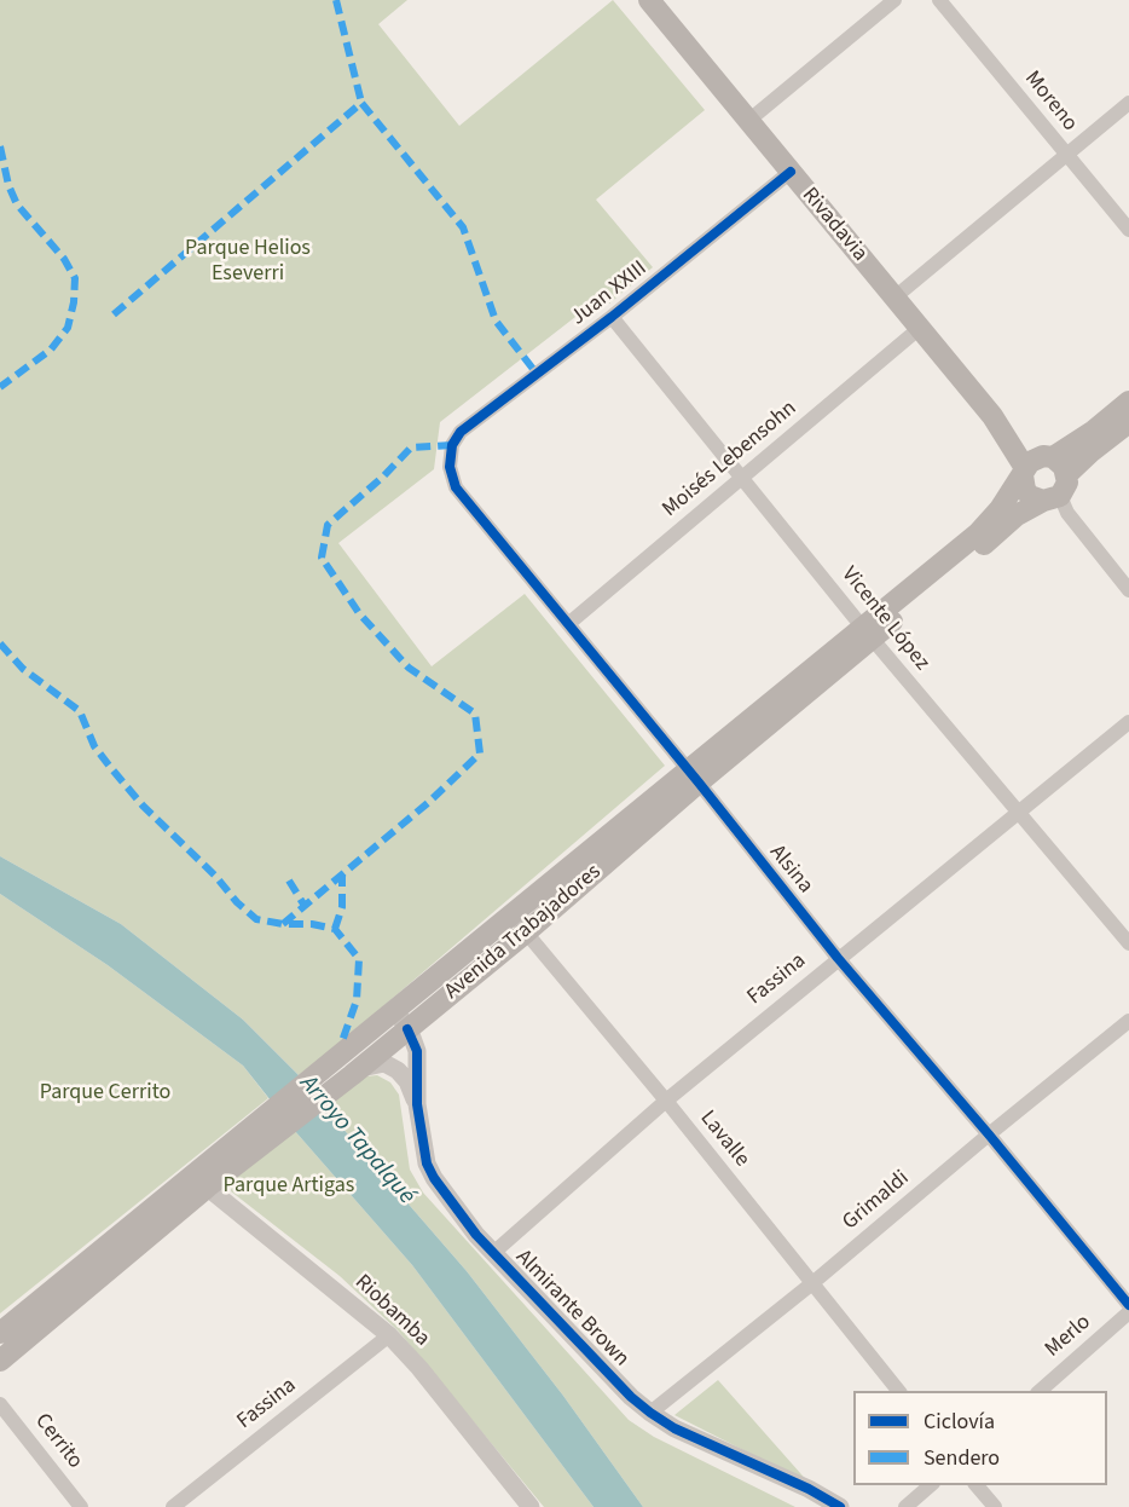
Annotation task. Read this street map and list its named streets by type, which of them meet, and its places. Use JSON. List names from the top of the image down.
{
  "streets": {
    "main road": ["Rivadavia", "Avenida Trabajadores"],
    "street": [
      "Moreno",
      "Juan XXIII",
      "Moisés Lebensohn",
      "Vicente López",
      "Alsina",
      "Fassina",
      "Lavalle",
      "Grimaldi",
      "Almirante Brown",
      "Riobamba",
      "Merlo",
      "Cerrito"
    ]
  },
  "crossings": [
    ["Rivadavia", "Juan XXIII"],
    ["Rivadavia", "Moisés Lebensohn"],
    ["Rivadavia", "Avenida Trabajadores"],
    ["Juan XXIII", "Vicente López"],
    ["Juan XXIII", "Alsina"],
    ["Moisés Lebensohn", "Vicente López"],
    ["Moisés Lebensohn", "Alsina"],
    ["Vicente López", "Avenida Trabajadores"],
    ["Vicente López", "Fassina"],
    ["Alsina", "Avenida Trabajadores"],
    ["Alsina", "Fassina"],
    ["Alsina", "Grimaldi"],
    ["Avenida Trabajadores", "Lavalle"],
    ["Avenida Trabajadores", "Almirante Brown"],
    ["Avenida Trabajadores", "Riobamba"],
    ["Fassina", "Lavalle"],
    ["Fassina", "Almirante Brown"],
    ["Fassina", "Riobamba"],
    ["Lavalle", "Grimaldi"],
    ["Grimaldi", "Almirante Brown"]
  ],
  "water": ["Arroyo Tapalqué"],
  "parks": ["Parque Helios Eseverri", "Parque Cerrito", "Parque Artigas"],
  "legend": ["Ciclovía", "Sendero"]
}
